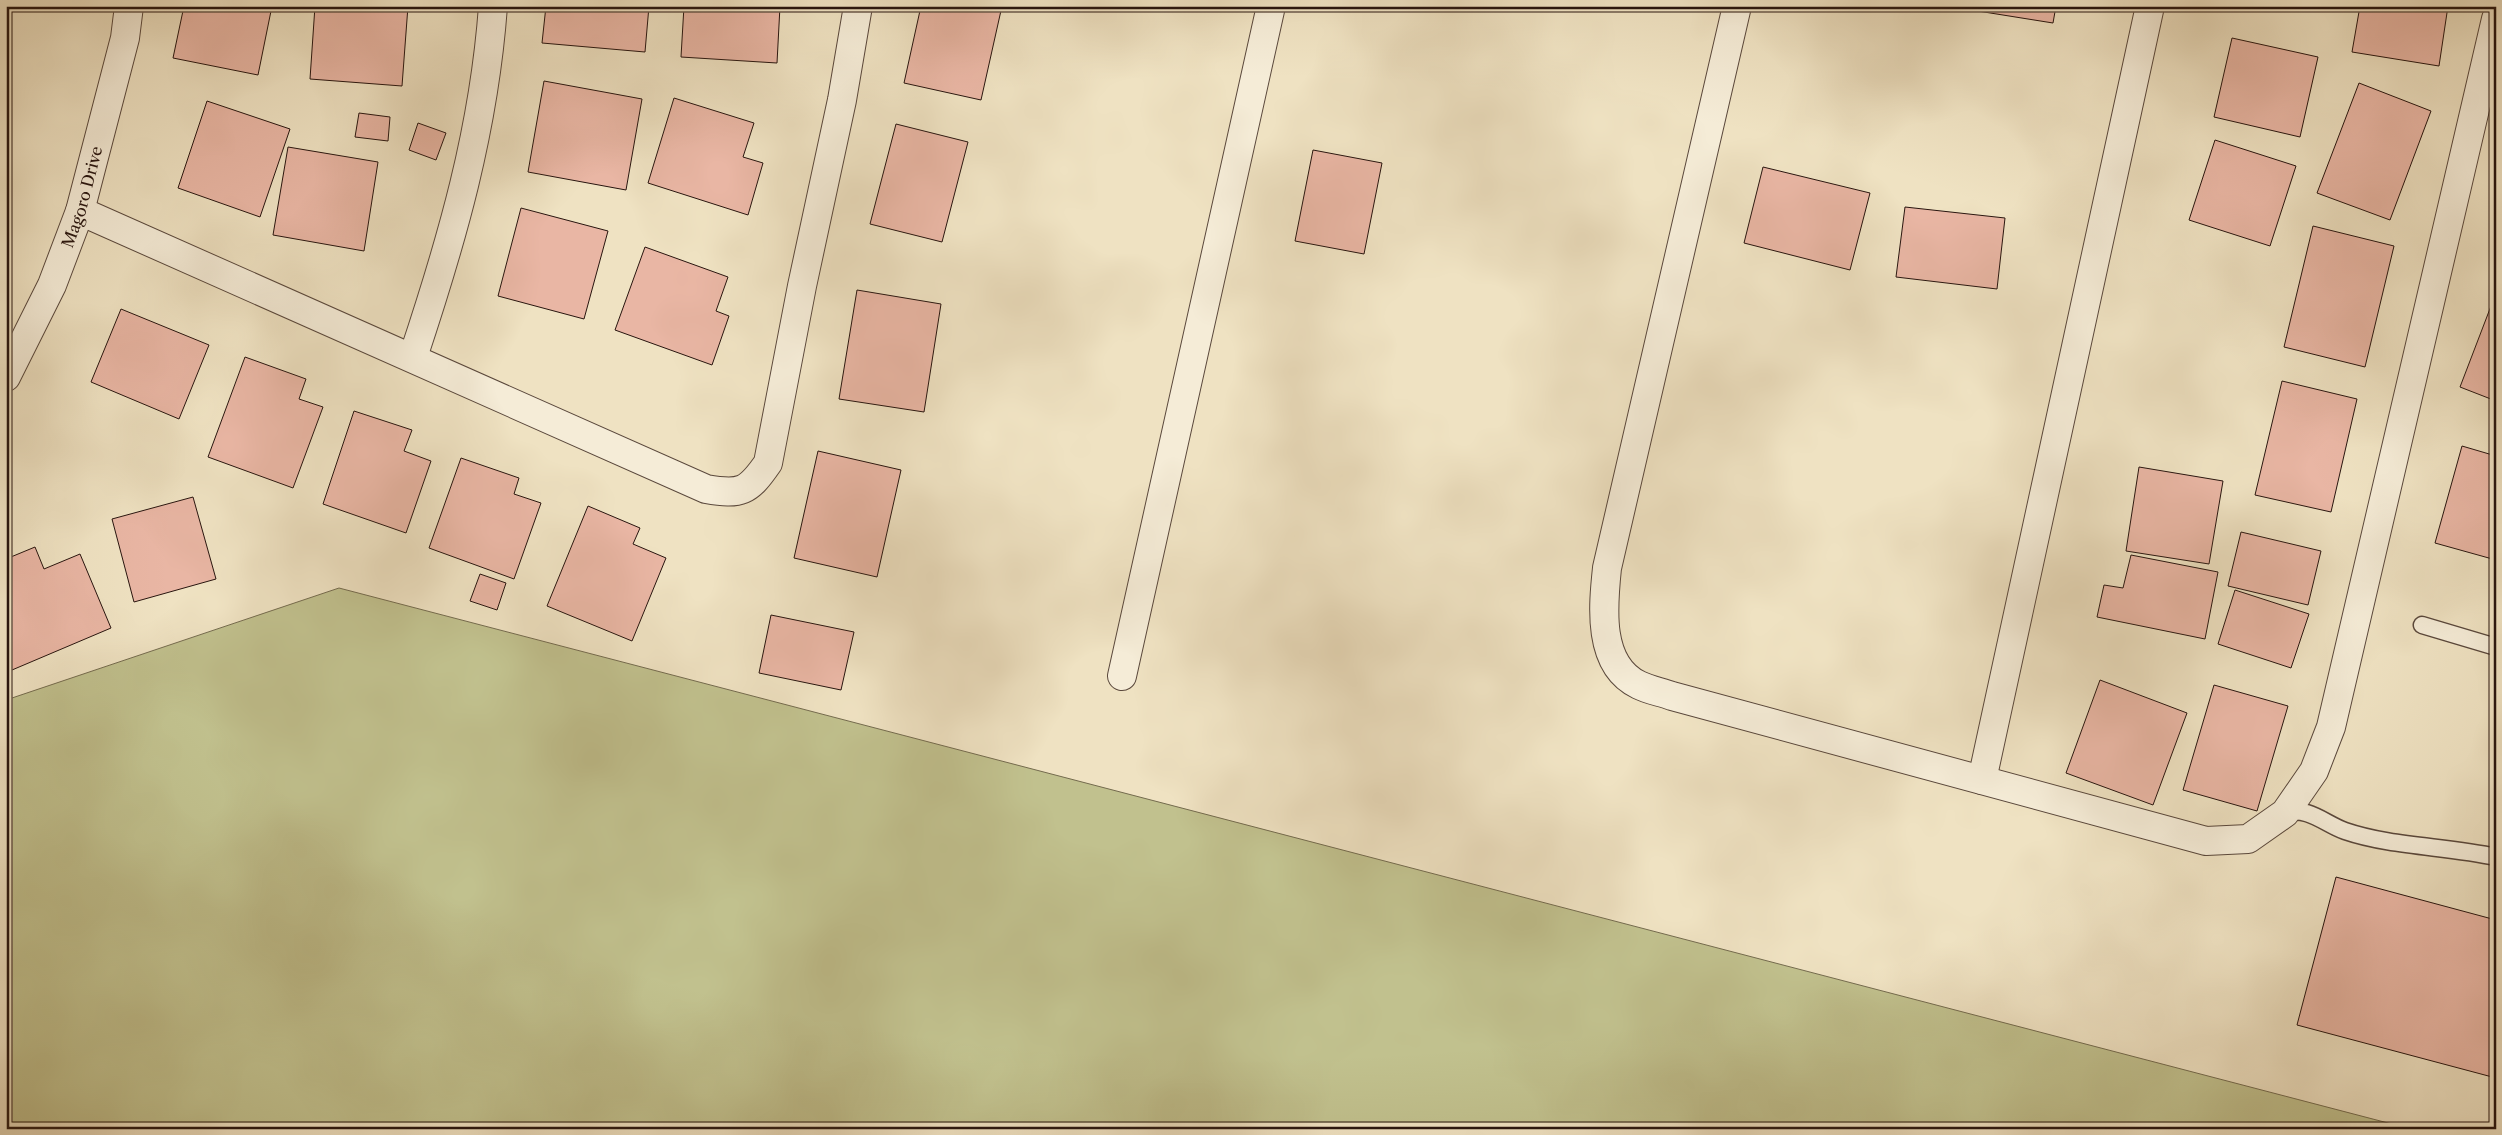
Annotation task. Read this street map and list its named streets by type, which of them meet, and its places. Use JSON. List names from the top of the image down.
{
  "streets": {
    "street": ["Magoro Drive"]
  }
}
